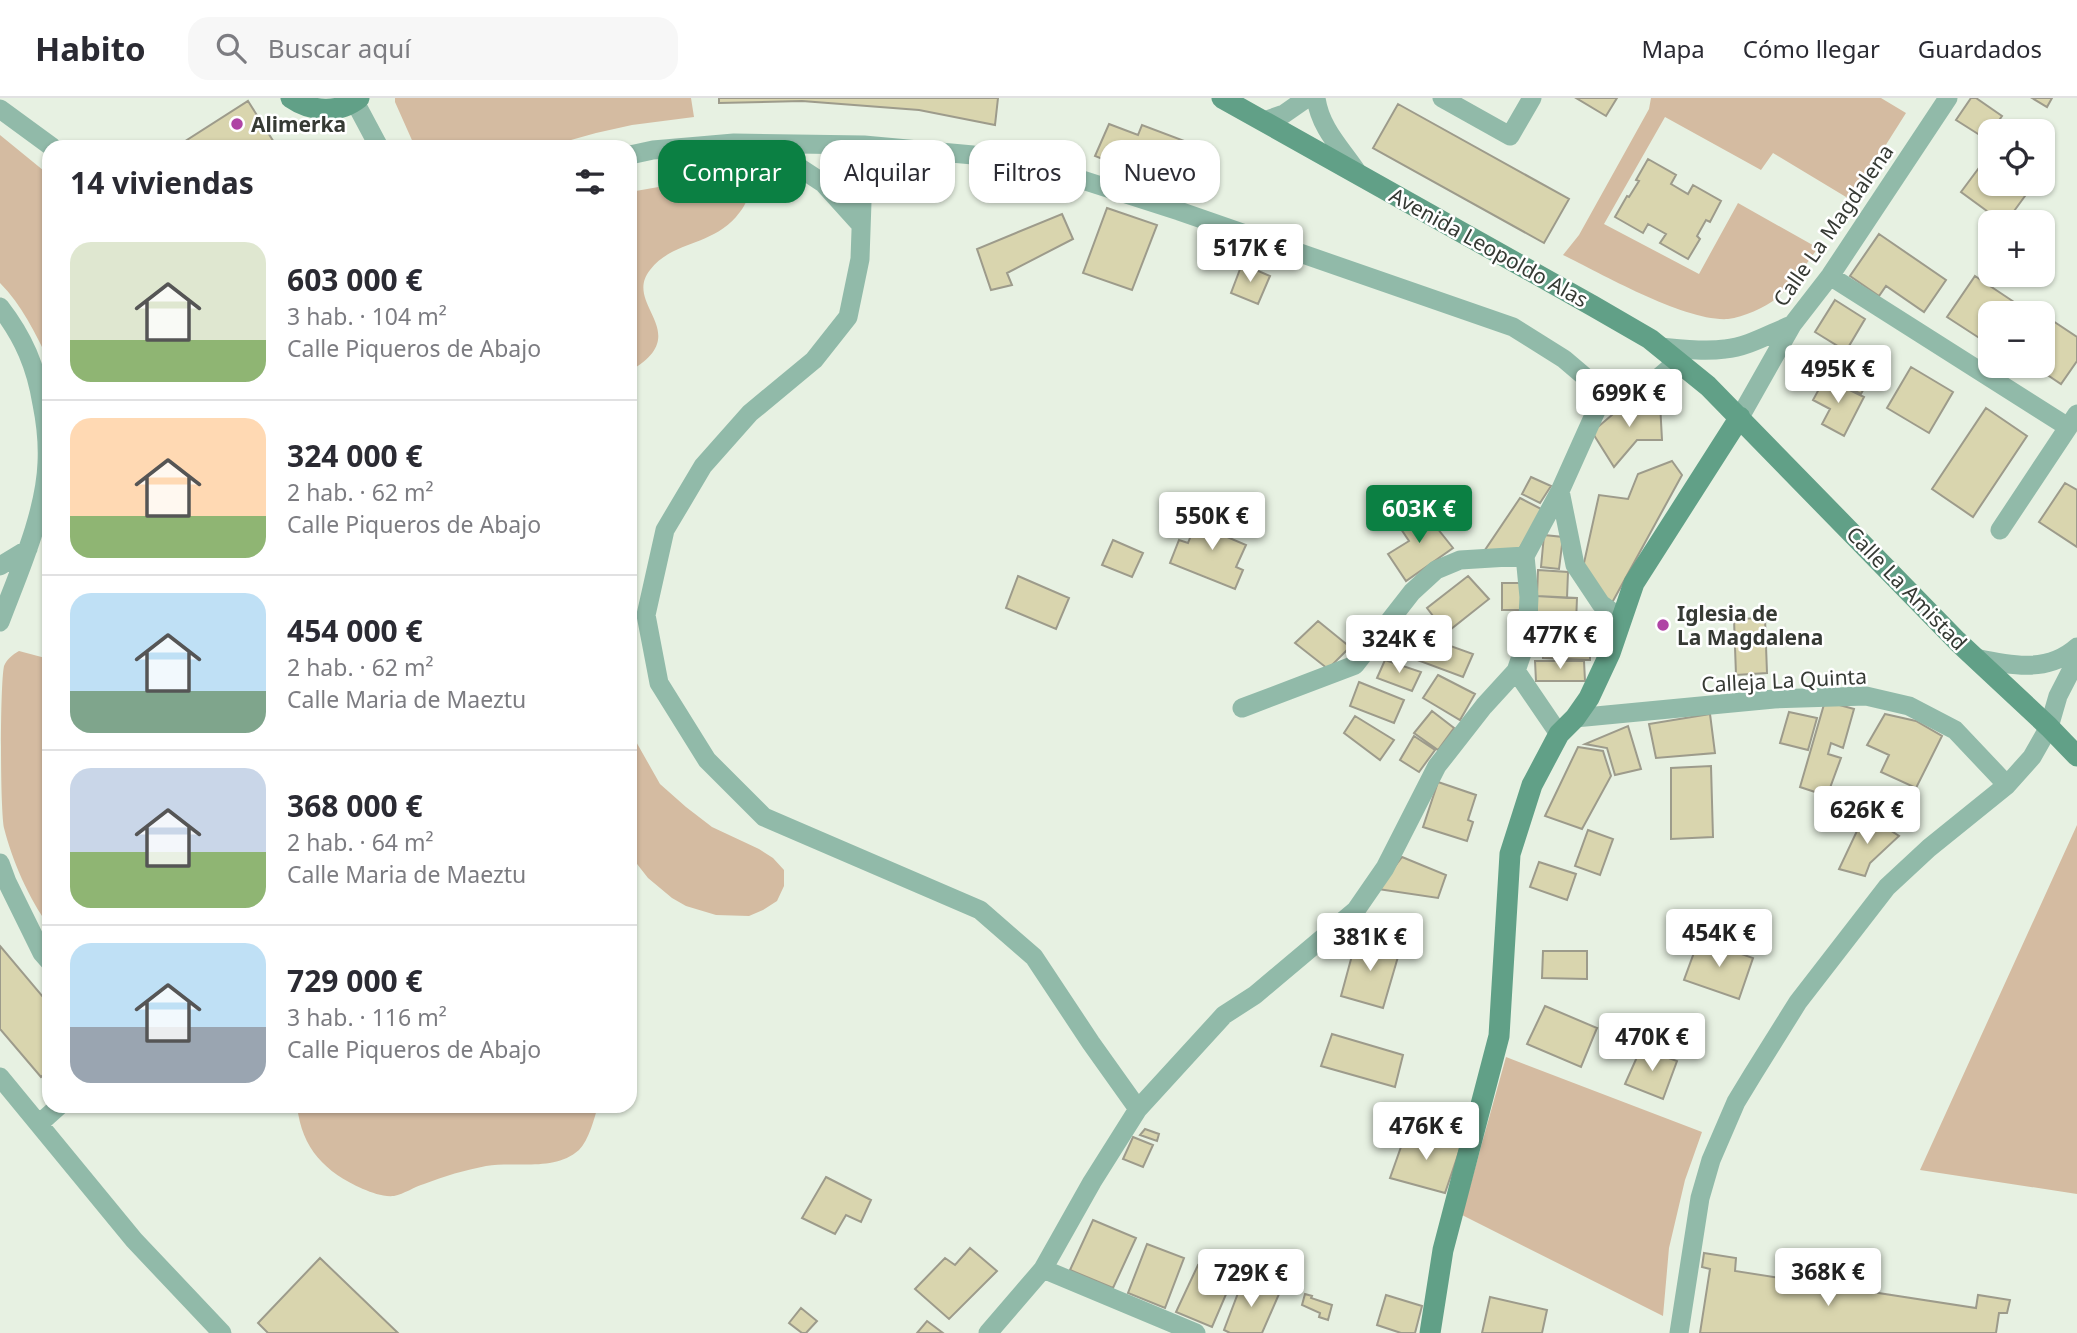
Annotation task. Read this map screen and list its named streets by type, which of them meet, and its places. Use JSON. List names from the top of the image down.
{
  "streets": {
    "main road": ["Avenida Leopoldo Alas", "Calle La Amistad"],
    "street": ["Calle La Magdalena", "Calleja La Quinta"]
  },
  "crossings": [
    ["Calle La Magdalena", "Avenida Leopoldo Alas"],
    ["Calle La Magdalena", "Calle La Amistad"],
    ["Avenida Leopoldo Alas", "Calle La Amistad"]
  ],
  "places": ["Alimerka", "Iglesia de La Magdalena"],
  "page": {
    "header": "Habito",
    "search": "Buscar aquí",
    "nav": ["Mapa", "Cómo llegar", "Guardados"],
    "map_buttons": ["+", "−"],
    "chip": [
      "Comprar",
      "Alquilar",
      "Filtros",
      "Nuevo"
    ],
    "heading": "14 viviendas",
    "price": [
      "517K €",
      "495K €",
      "699K €",
      "603K €",
      "550K €",
      "477K €",
      "324K €",
      "626K €",
      "454K €",
      "381K €",
      "470K €",
      "476K €",
      "368K €",
      "729K €"
    ],
    "list": [
      {
        "name": "603 000 €",
        "note": "3 hab. · 104 m² · Calle Piqueros de Abajo"
      },
      {
        "name": "324 000 €",
        "note": "2 hab. · 62 m² · Calle Piqueros de Abajo"
      },
      {
        "name": "454 000 €",
        "note": "2 hab. · 62 m² · Calle Maria de Maeztu"
      },
      {
        "name": "368 000 €",
        "note": "2 hab. · 64 m² · Calle Maria de Maeztu"
      },
      {
        "name": "729 000 €",
        "note": "3 hab. · 116 m² · Calle Piqueros de Abajo"
      }
    ]
  }
}
